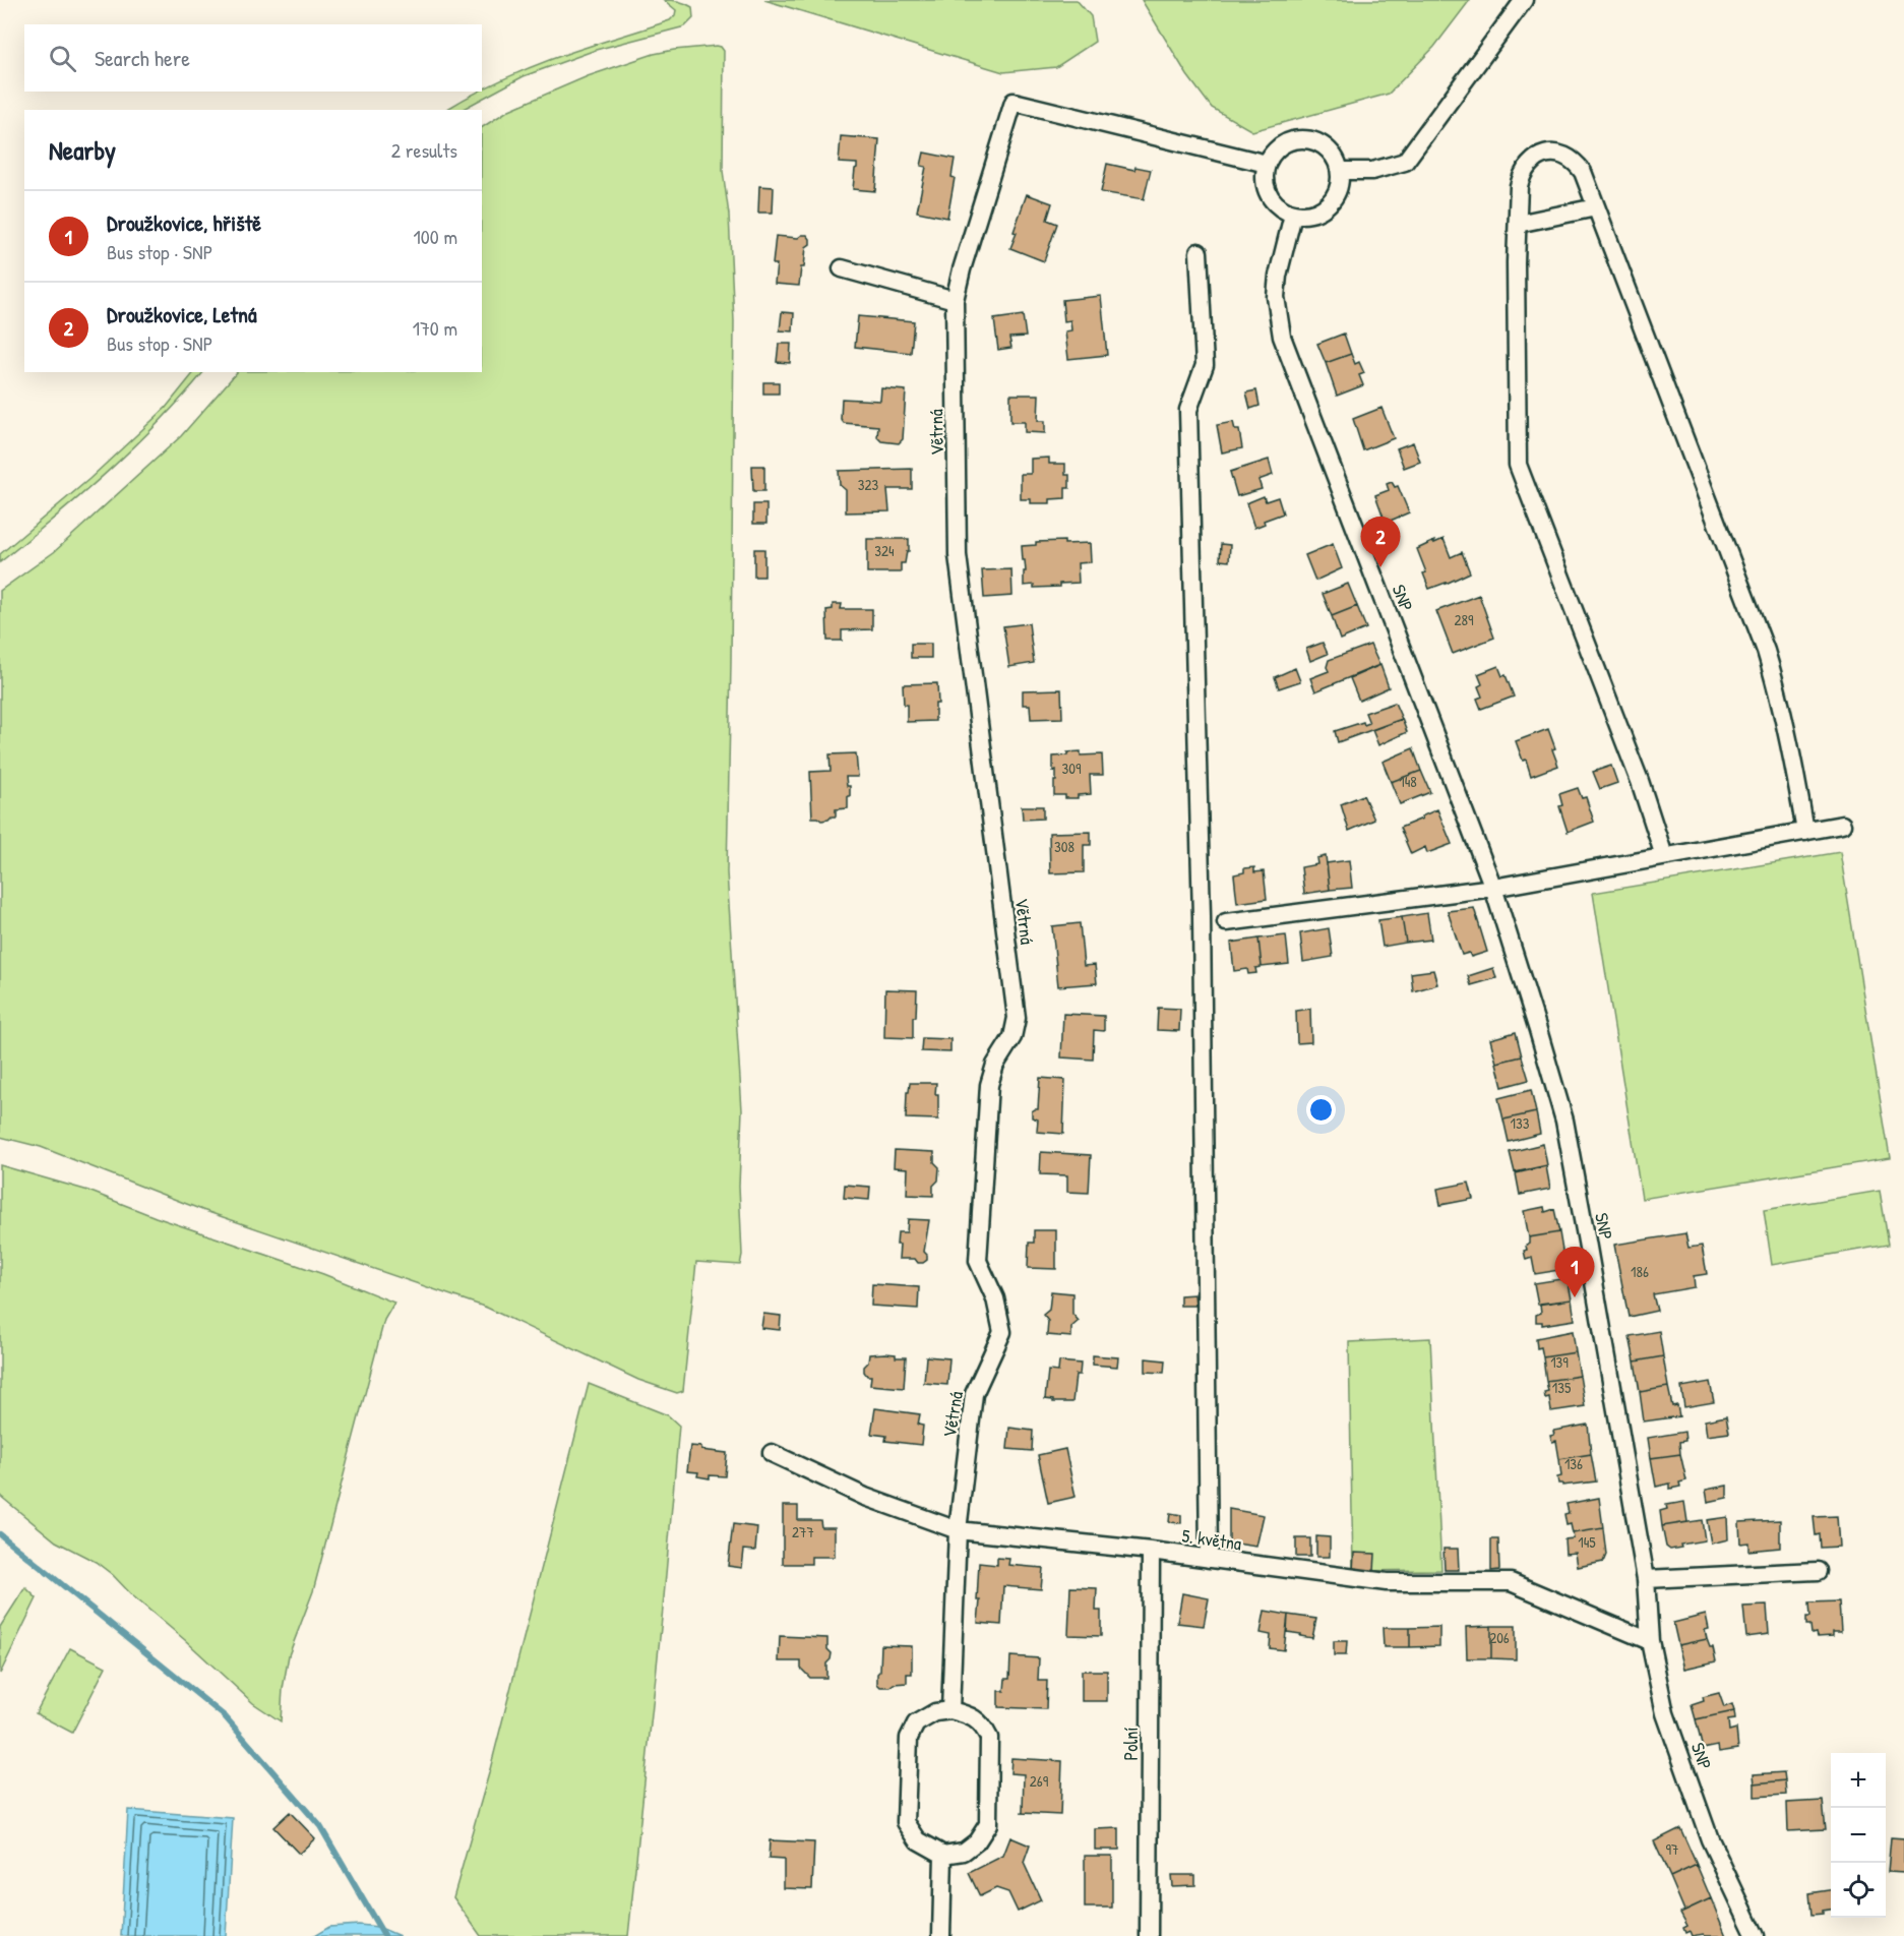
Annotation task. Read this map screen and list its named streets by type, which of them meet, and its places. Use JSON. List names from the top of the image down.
{
  "streets": {
    "street": [
      "Větrná",
      "SNP",
      "5. května",
      "Polní"
    ]
  },
  "crossings": [
    ["Větrná", "SNP"],
    ["Větrná", "5. května"],
    ["SNP", "5. května"],
    ["5. května", "Polní"]
  ],
  "house_numbers": [
    "323",
    "324",
    "289",
    "309",
    "148",
    "308",
    "133",
    "186",
    "139",
    "135",
    "136",
    "277",
    "145",
    "206",
    "269",
    "97"
  ],
  "page": {
    "search": "Search here",
    "heading": ["Nearby", "2 results"],
    "list": [
      {
        "mark": "1",
        "name": "Droužkovice, hřiště",
        "note": "Bus stop · SNP",
        "value": "100 m"
      },
      {
        "mark": "2",
        "name": "Droužkovice, Letná",
        "note": "Bus stop · SNP",
        "value": "170 m"
      }
    ],
    "pins": ["2", "1"],
    "map_buttons": ["+", "−"]
  }
}
